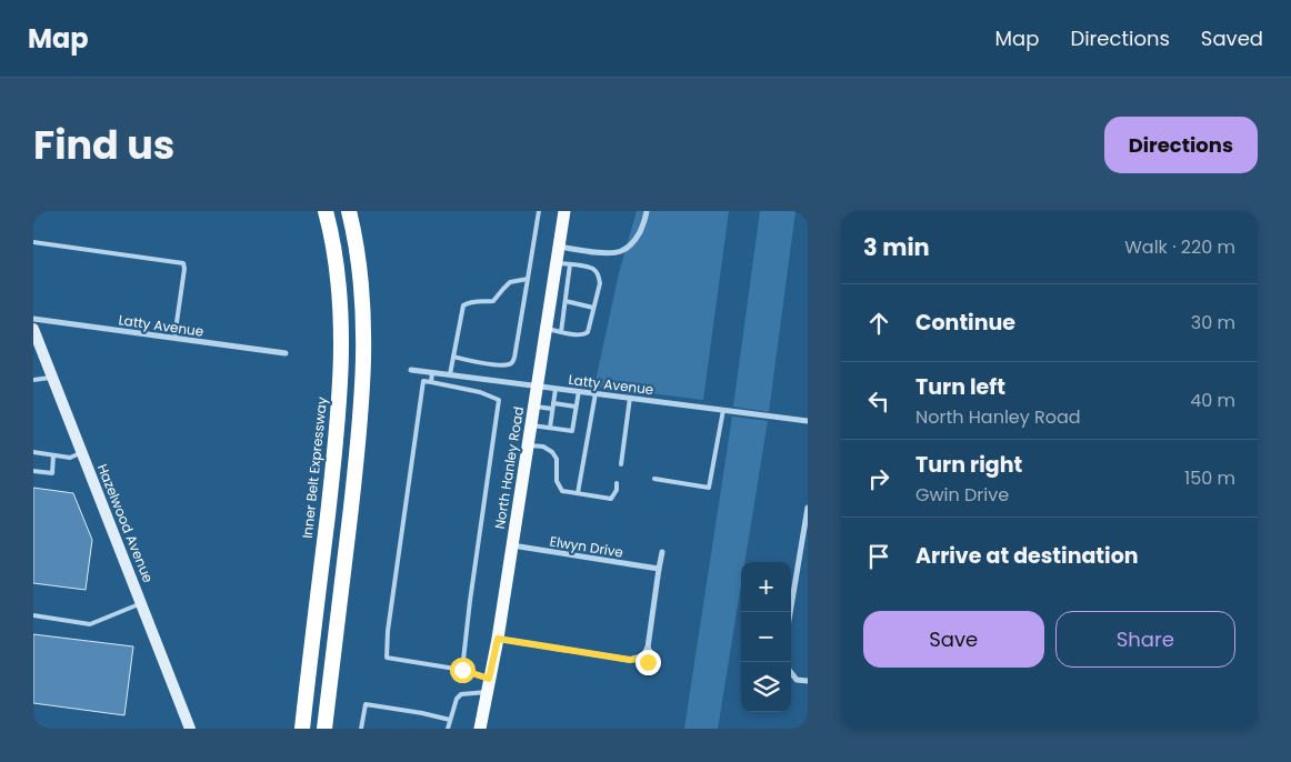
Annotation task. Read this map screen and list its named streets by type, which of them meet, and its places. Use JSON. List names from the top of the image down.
{
  "streets": {
    "highway": ["Inner Belt Expressway"],
    "main road": ["North Hanley Road"],
    "street": ["Latty Avenue", "Hazelwood Avenue", "Elwyn Drive"]
  },
  "crossings": [
    ["Latty Avenue", "North Hanley Road"],
    ["North Hanley Road", "Elwyn Drive"]
  ],
  "page": {
    "header": "Map",
    "nav": ["Map", "Directions", "Saved"],
    "title": "Find us",
    "buttons": [
      "Directions",
      ["Save", "Share"]
    ],
    "heading": ["3 min", "Walk · 220 m"],
    "list": [
      ["Continue", "30 m"],
      ["Turn left", "North Hanley Road", "40 m"],
      ["Turn right", "Gwin Drive", "150 m"],
      "Arrive at destination"
    ],
    "map_buttons": ["+", "−"]
  }
}
